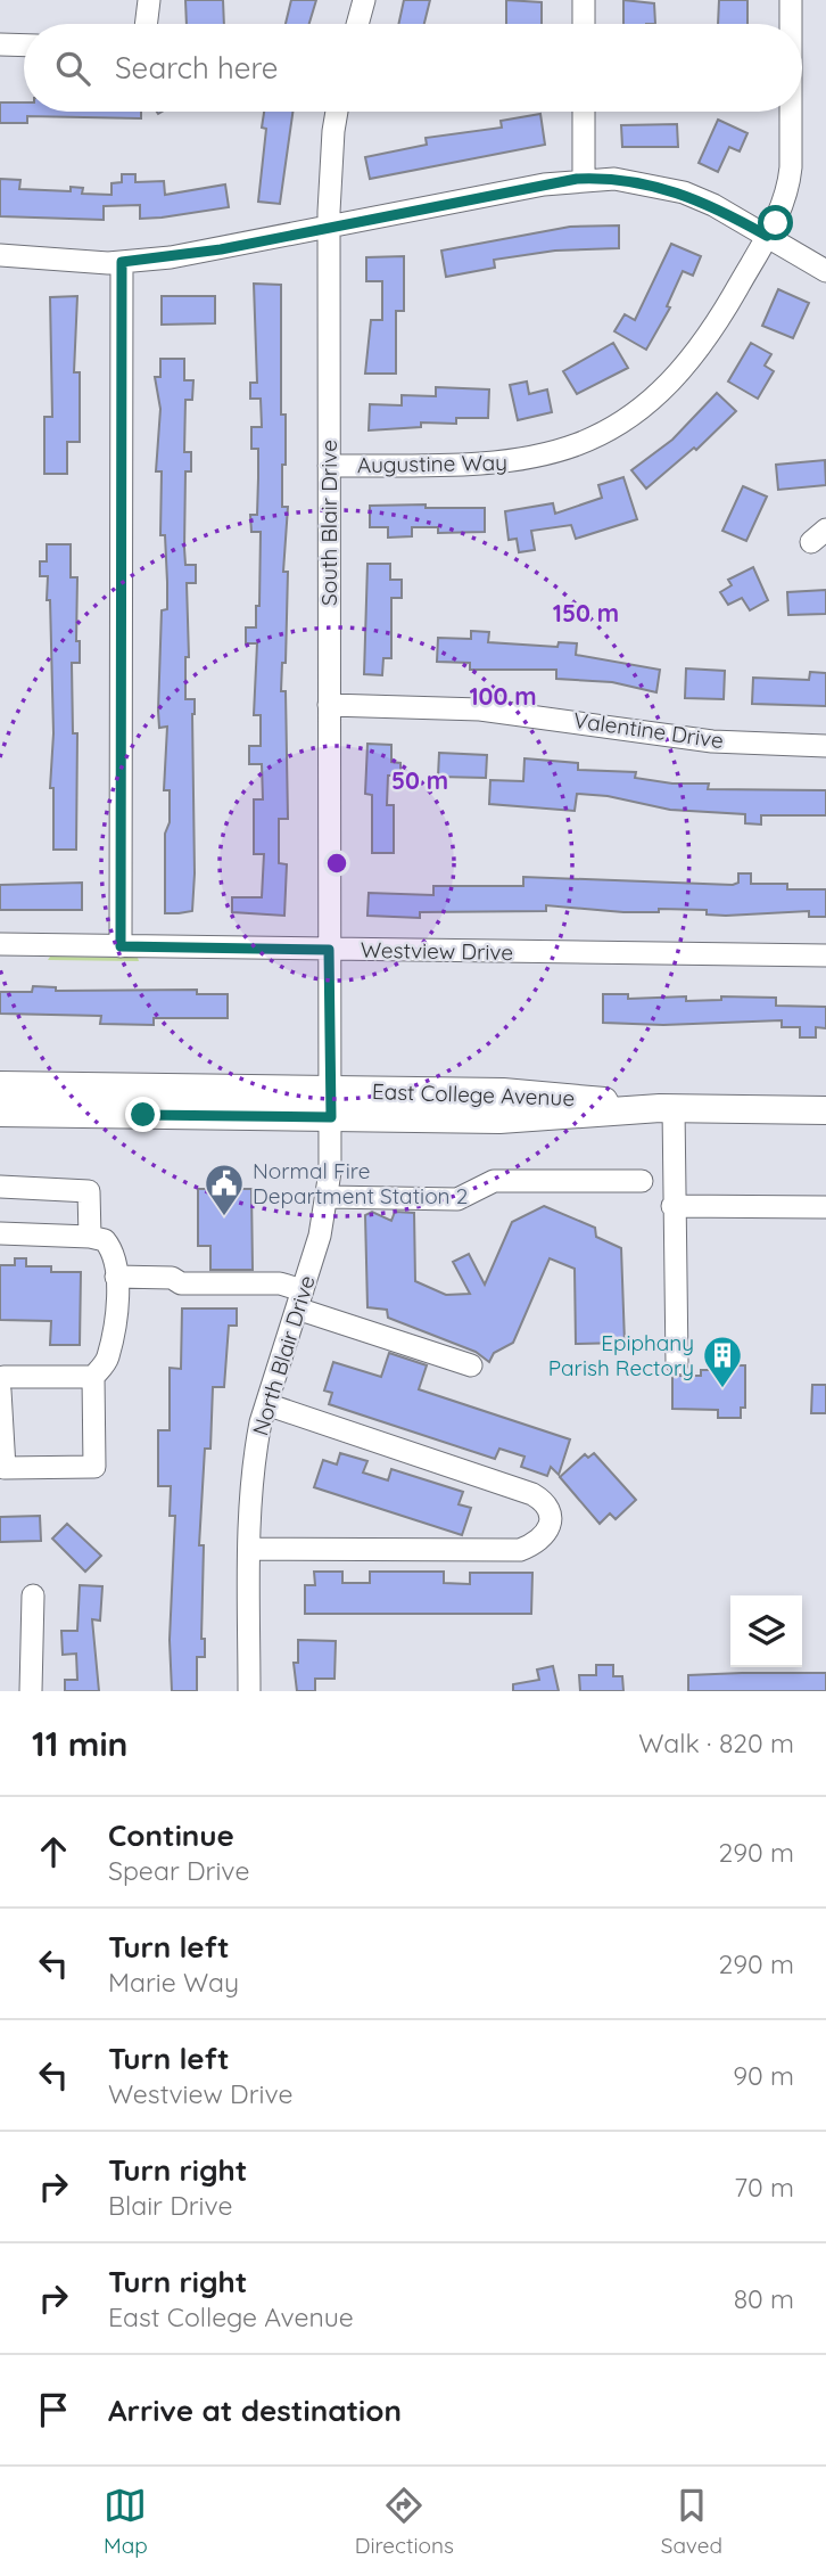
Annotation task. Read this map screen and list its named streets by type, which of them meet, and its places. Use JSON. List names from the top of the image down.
{
  "streets": {
    "main road": ["East College Avenue"],
    "street": [
      "Augustine Way",
      "South Blair Drive",
      "Valentine Drive",
      "Westview Drive",
      "North Blair Drive"
    ]
  },
  "crossings": [
    ["Augustine Way", "South Blair Drive"],
    ["South Blair Drive", "Valentine Drive"],
    ["South Blair Drive", "Westview Drive"],
    ["South Blair Drive", "East College Avenue"],
    ["South Blair Drive", "North Blair Drive"],
    ["East College Avenue", "North Blair Drive"]
  ],
  "places": {
    "public building": ["Normal Fire Department Station 2"],
    "building": ["Epiphany Parish Rectory"]
  },
  "page": {
    "search": "Search here",
    "heading": ["11 min", "Walk · 820 m"],
    "list": [
      ["Continue", "Spear Drive", "290 m"],
      ["Turn left", "Marie Way", "290 m"],
      ["Turn left", "Westview Drive", "90 m"],
      ["Turn right", "Blair Drive", "70 m"],
      ["Turn right", "East College Avenue", "80 m"],
      "Arrive at destination"
    ],
    "nav": ["Map", "Directions", "Saved"]
  },
  "rings": ["150 m", "100 m", "50 m"]
}
